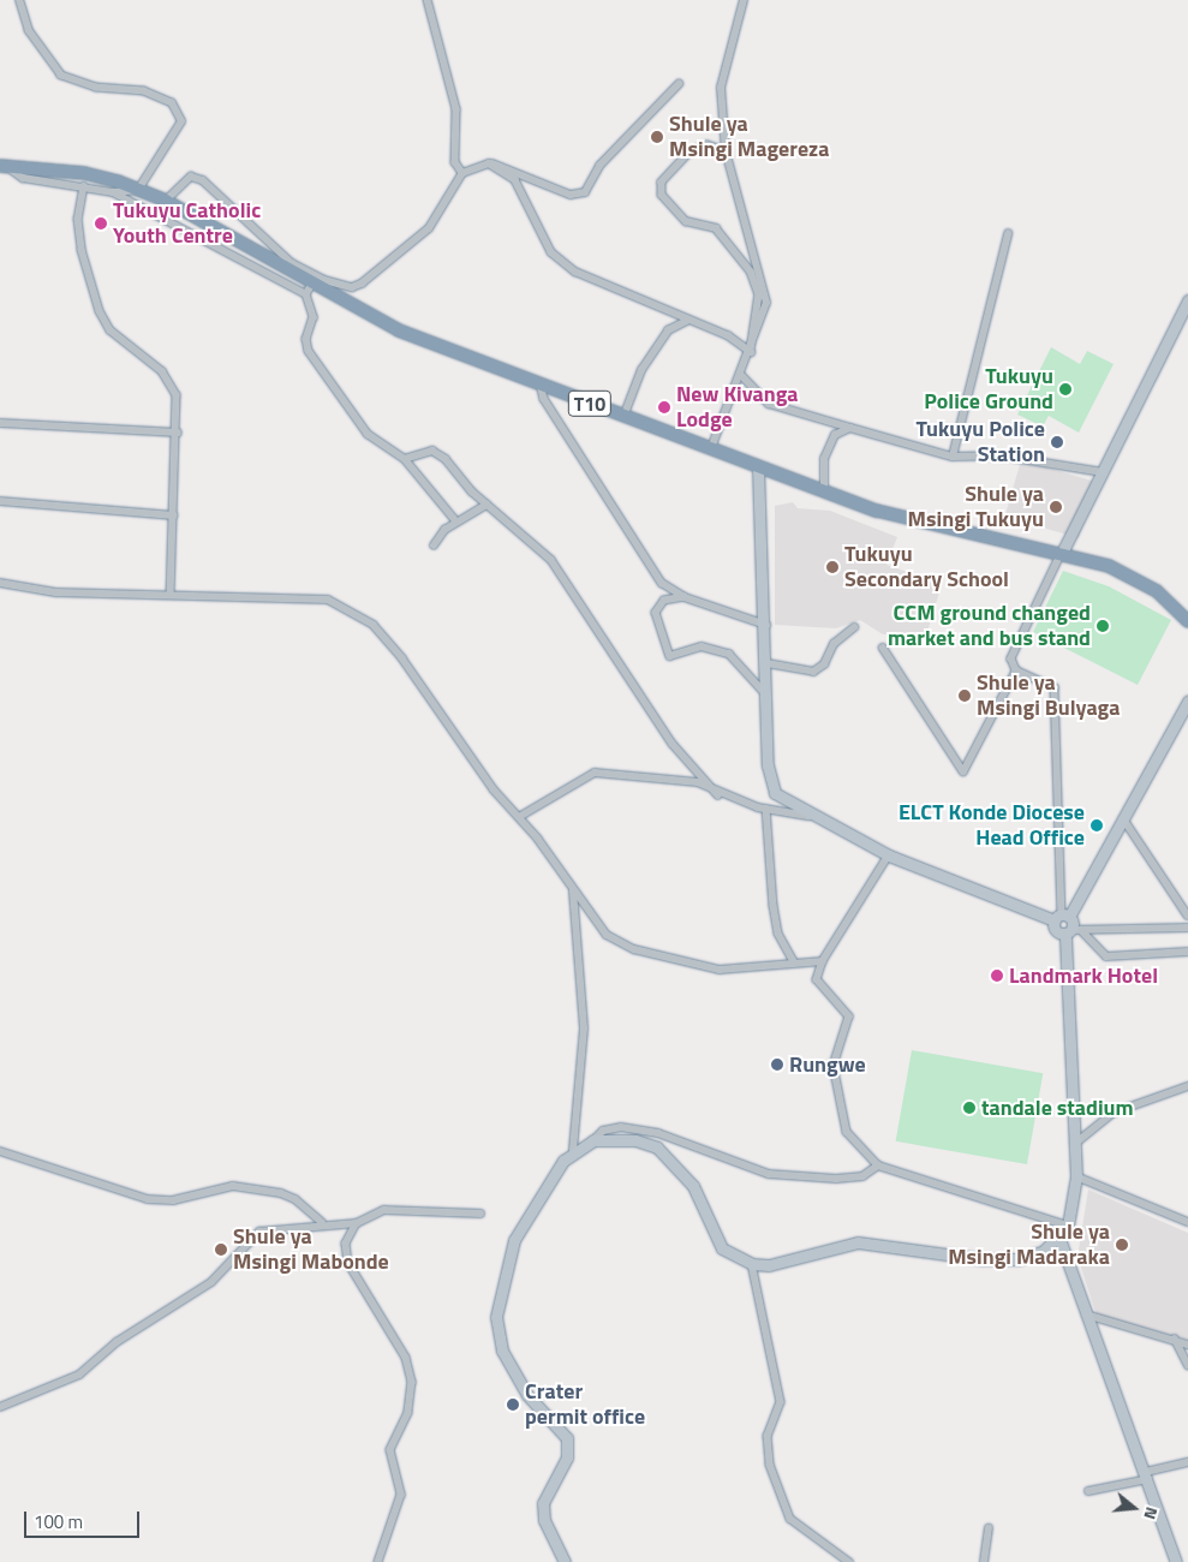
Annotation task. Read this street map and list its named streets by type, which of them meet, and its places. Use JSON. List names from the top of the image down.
{
  "streets": {
    "highway": ["T10"]
  },
  "places": [
    "Shule ya Msingi Magereza",
    "Tukuyu Catholic Youth Centre",
    "Tukuyu Police Ground",
    "New Kivanga Lodge",
    "Tukuyu Police Station",
    "Shule ya Msingi Tukuyu",
    "Tukuyu Secondary School",
    "CCM ground changed market and bus stand",
    "Shule ya Msingi Bulyaga",
    "ELCT Konde Diocese Head Office",
    "Landmark Hotel",
    "Rungwe",
    "tandale stadium",
    "Shule ya Msingi Madaraka",
    "Shule ya Msingi Mabonde",
    "Crater permit office"
  ],
  "scale_bar": "100 m",
  "north": "right"
}
